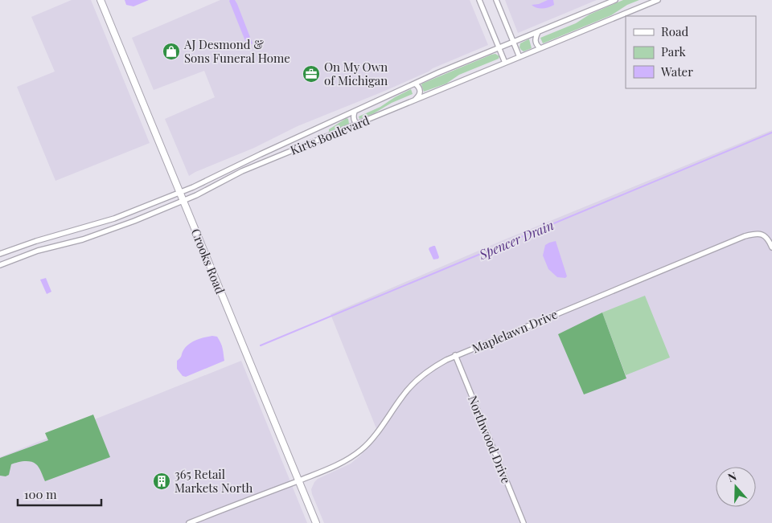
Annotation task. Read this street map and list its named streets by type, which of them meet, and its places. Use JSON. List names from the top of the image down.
{
  "streets": {
    "main road": ["Crooks Road"],
    "street": ["Kirts Boulevard", "Maplelawn Drive", "Northwood Drive"]
  },
  "crossings": [
    ["Kirts Boulevard", "Crooks Road"],
    ["Crooks Road", "Maplelawn Drive"],
    ["Maplelawn Drive", "Northwood Drive"]
  ],
  "water": ["Spencer Drain"],
  "places": {
    "shop": ["AJ Desmond & Sons Funeral Home"],
    "office": ["On My Own of Michigan"],
    "building": ["365 Retail Markets North"]
  },
  "legend": ["Road", "Park", "Water"],
  "scale_bar": "100 m",
  "north": "top"
}
